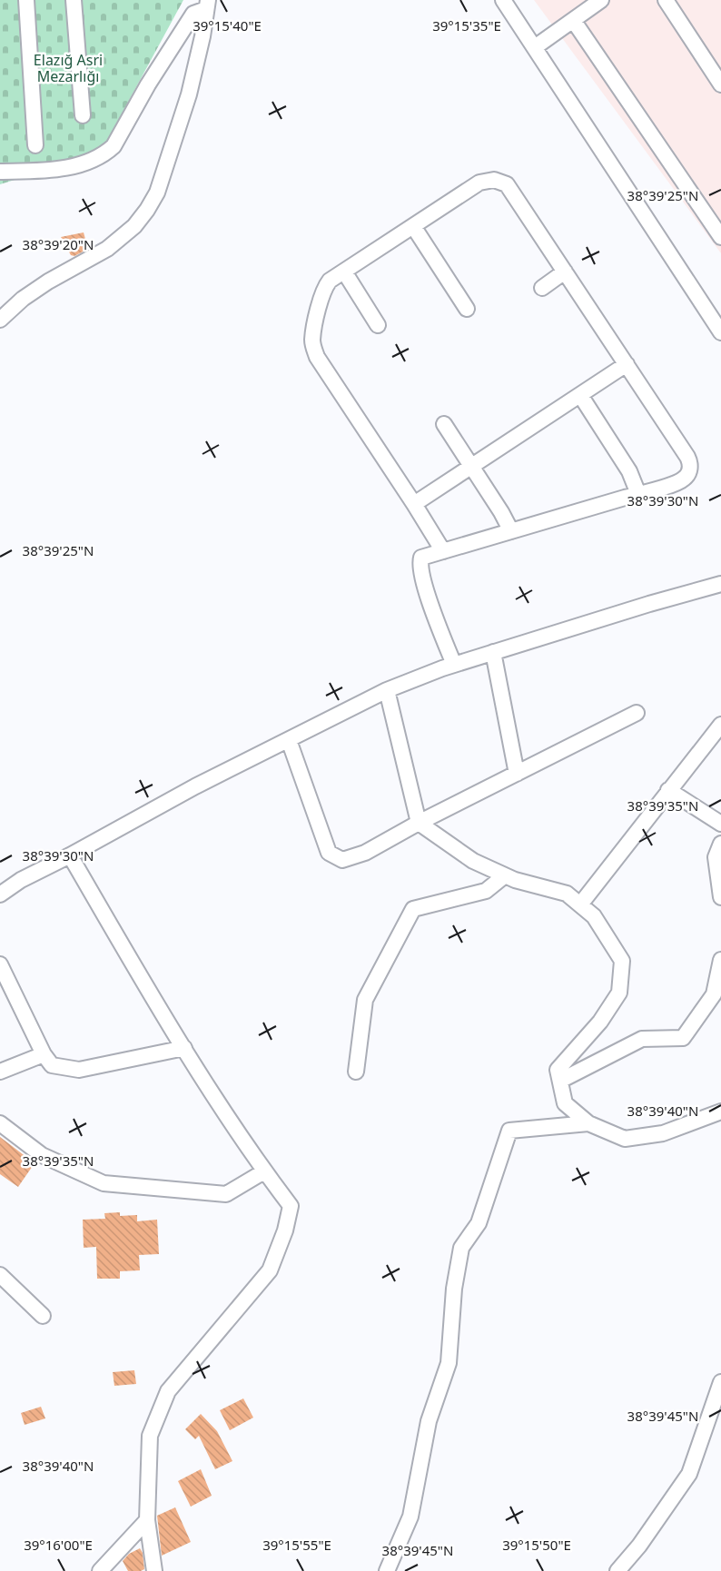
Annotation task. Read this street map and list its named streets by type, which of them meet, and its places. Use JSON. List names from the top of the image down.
{
  "parks": ["Elazığ Asri Mezarlığı"],
  "coordinates": [
    "39°15'40\"E",
    "39°15'35\"E",
    "38°39'25\"N",
    "38°39'20\"N",
    "38°39'30\"N",
    "38°39'35\"N",
    "38°39'40\"N",
    "38°39'45\"N",
    "39°16'00\"E",
    "39°15'55\"E",
    "39°15'50\"E"
  ]
}
